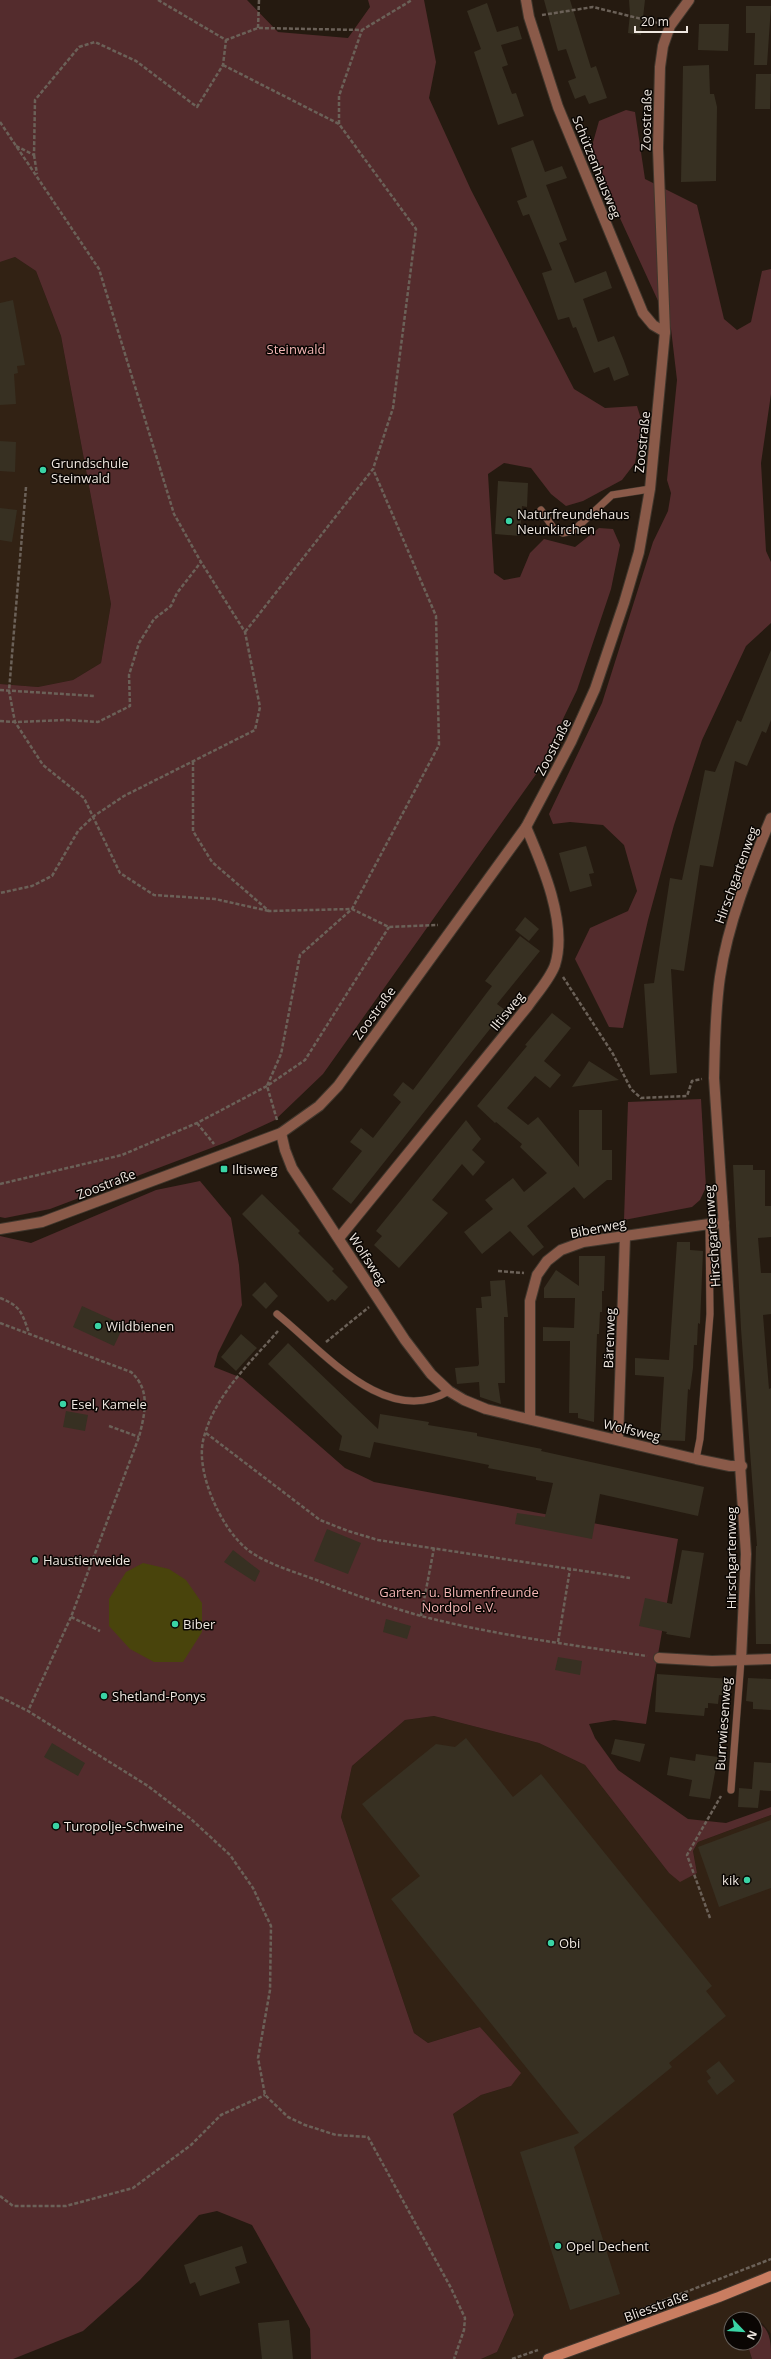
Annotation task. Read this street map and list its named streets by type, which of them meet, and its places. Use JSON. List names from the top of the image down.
{
  "streets": {
    "main road": ["Bliesstraße"],
    "street": [
      "Zoostraße",
      "Schützenhausweg",
      "Hirschgartenweg",
      "Iltisweg",
      "Biberweg",
      "Wolfsweg",
      "Bärenweg",
      "Burrwiesenweg"
    ]
  },
  "crossings": [
    ["Zoostraße", "Schützenhausweg"],
    ["Zoostraße", "Iltisweg"],
    ["Zoostraße", "Wolfsweg"],
    ["Hirschgartenweg", "Biberweg"],
    ["Hirschgartenweg", "Wolfsweg"],
    ["Hirschgartenweg", "Burrwiesenweg"],
    ["Iltisweg", "Wolfsweg"],
    ["Biberweg", "Wolfsweg"],
    ["Biberweg", "Bärenweg"],
    ["Wolfsweg", "Bärenweg"]
  ],
  "parks": ["Steinwald", "Garten- u. Blumenfreunde Nordpol e.V."],
  "places": {
    "other": [
      "Grundschule Steinwald",
      "Naturfreundehaus Neunkirchen",
      "Wildbienen",
      "Esel, Kamele",
      "Haustierweide",
      "Biber",
      "Shetland-Ponys",
      "Turopolje-Schweine",
      "kik",
      "Obi",
      "Opel Dechent"
    ],
    "transit": ["Iltisweg"]
  },
  "scale_bar": "20 m",
  "north": "bottom right"
}
